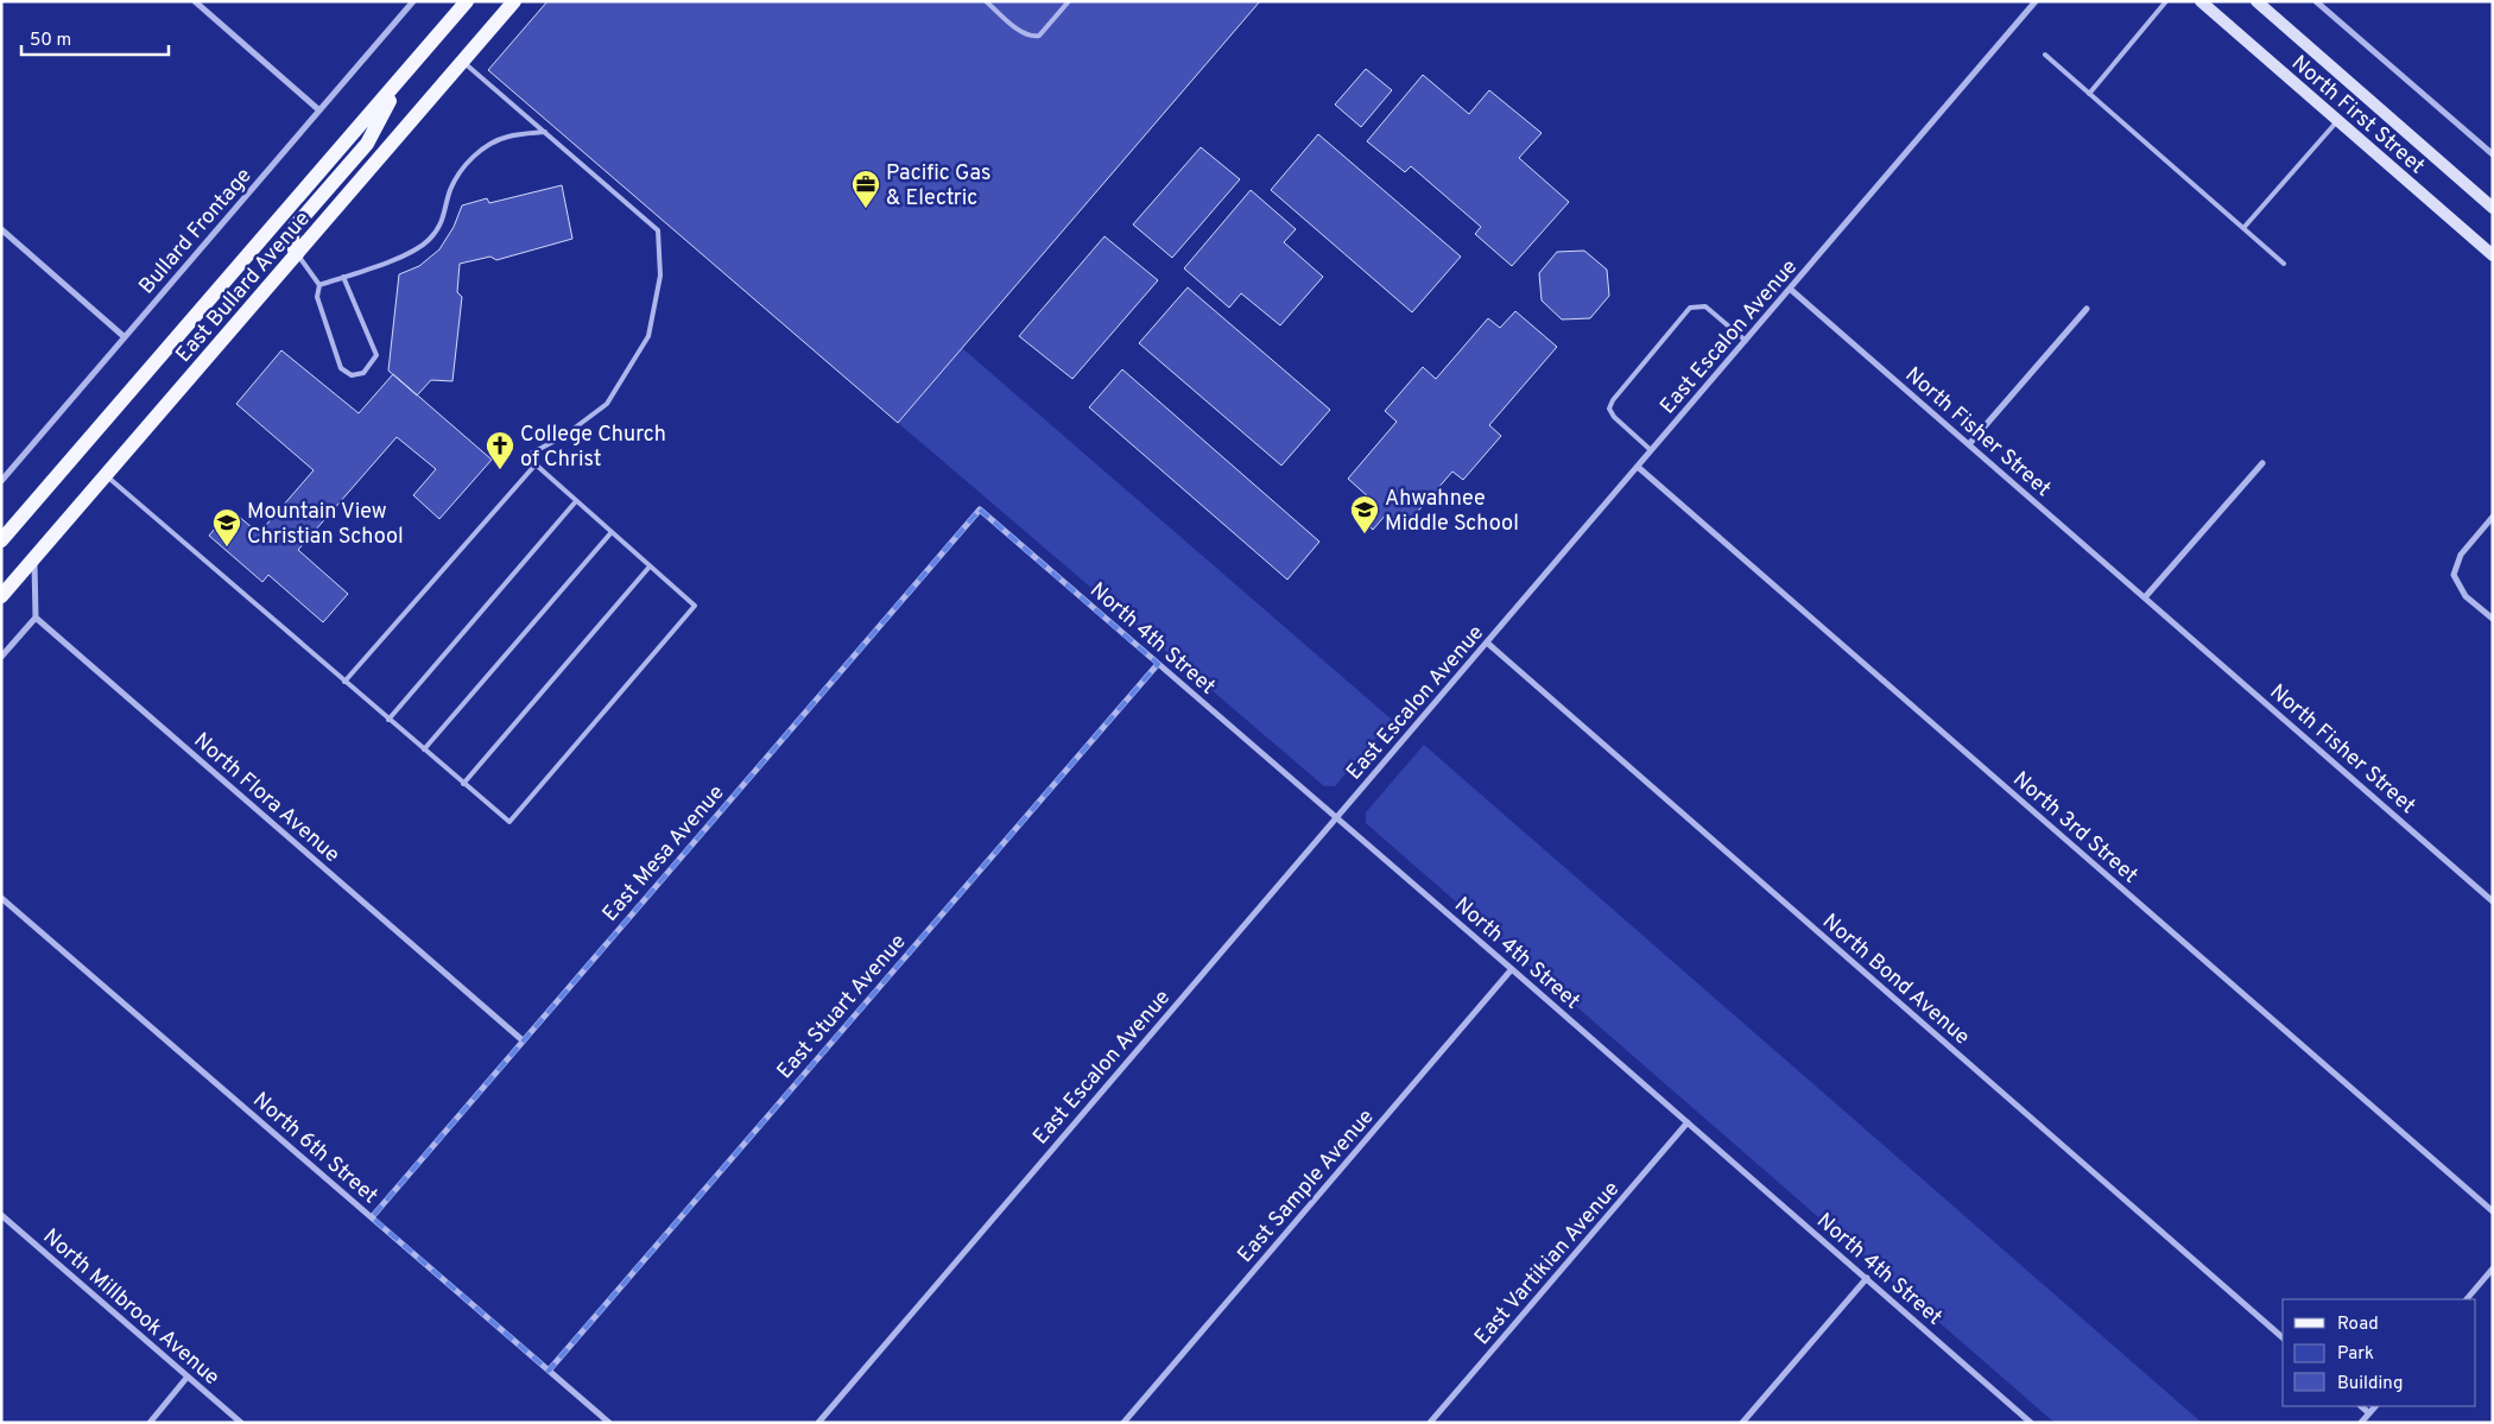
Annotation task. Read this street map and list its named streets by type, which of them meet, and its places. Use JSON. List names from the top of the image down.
{
  "streets": {
    "main road": ["North First Street", "East Bullard Avenue"],
    "street": [
      "Bullard Frontage",
      "East Escalon Avenue",
      "North Fisher Street",
      "North 4th Street",
      "North Flora Avenue",
      "North 3rd Street",
      "East Mesa Avenue",
      "North Bond Avenue",
      "East Stuart Avenue",
      "North 6th Street",
      "East Sample Avenue",
      "East Vartikian Avenue",
      "North Millbrook Avenue"
    ]
  },
  "crossings": [
    ["East Escalon Avenue", "North Fisher Street"],
    ["East Escalon Avenue", "North 4th Street"],
    ["East Escalon Avenue", "North 3rd Street"],
    ["East Escalon Avenue", "North Bond Avenue"],
    ["North 4th Street", "East Mesa Avenue"],
    ["North 4th Street", "East Stuart Avenue"],
    ["North 4th Street", "East Sample Avenue"],
    ["North 4th Street", "East Vartikian Avenue"],
    ["North Flora Avenue", "East Mesa Avenue"],
    ["East Mesa Avenue", "North 6th Street"],
    ["East Stuart Avenue", "North 6th Street"]
  ],
  "places": {
    "office": ["Pacific Gas & Electric"],
    "church": ["College Church of Christ"],
    "school or university": ["Ahwahnee Middle School", "Mountain View Christian School"]
  },
  "legend": ["Road", "Park", "Building"],
  "scale_bar": "50 m"
}
